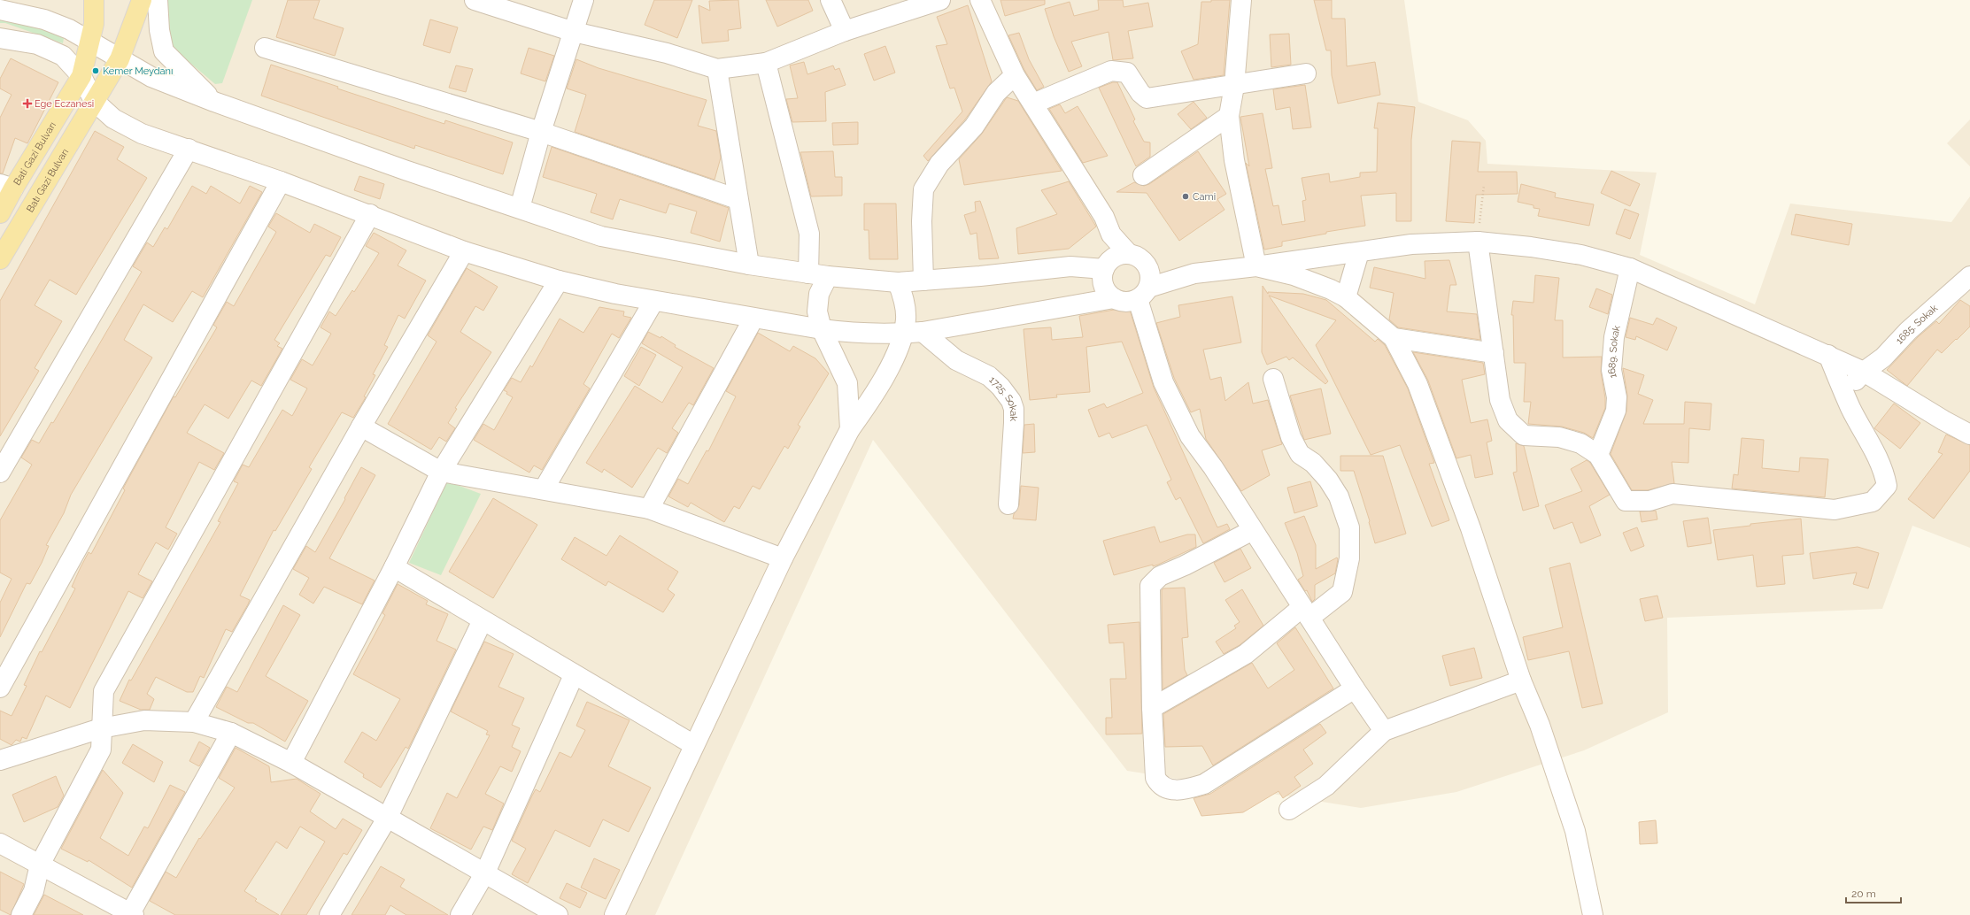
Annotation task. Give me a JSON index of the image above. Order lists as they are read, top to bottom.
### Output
{
  "streets": {
    "main road": ["Bati Gazi Bulvarı", "Batı Gazi Bulvarı"],
    "street": ["1685. Sokak", "1689. Sokak", "1725. Sokak"]
  },
  "places": {
    "other": ["Kemer Meydanı", "Cami"],
    "health": ["Ege Eczanesi"]
  },
  "scale_bar": "20 m"
}
